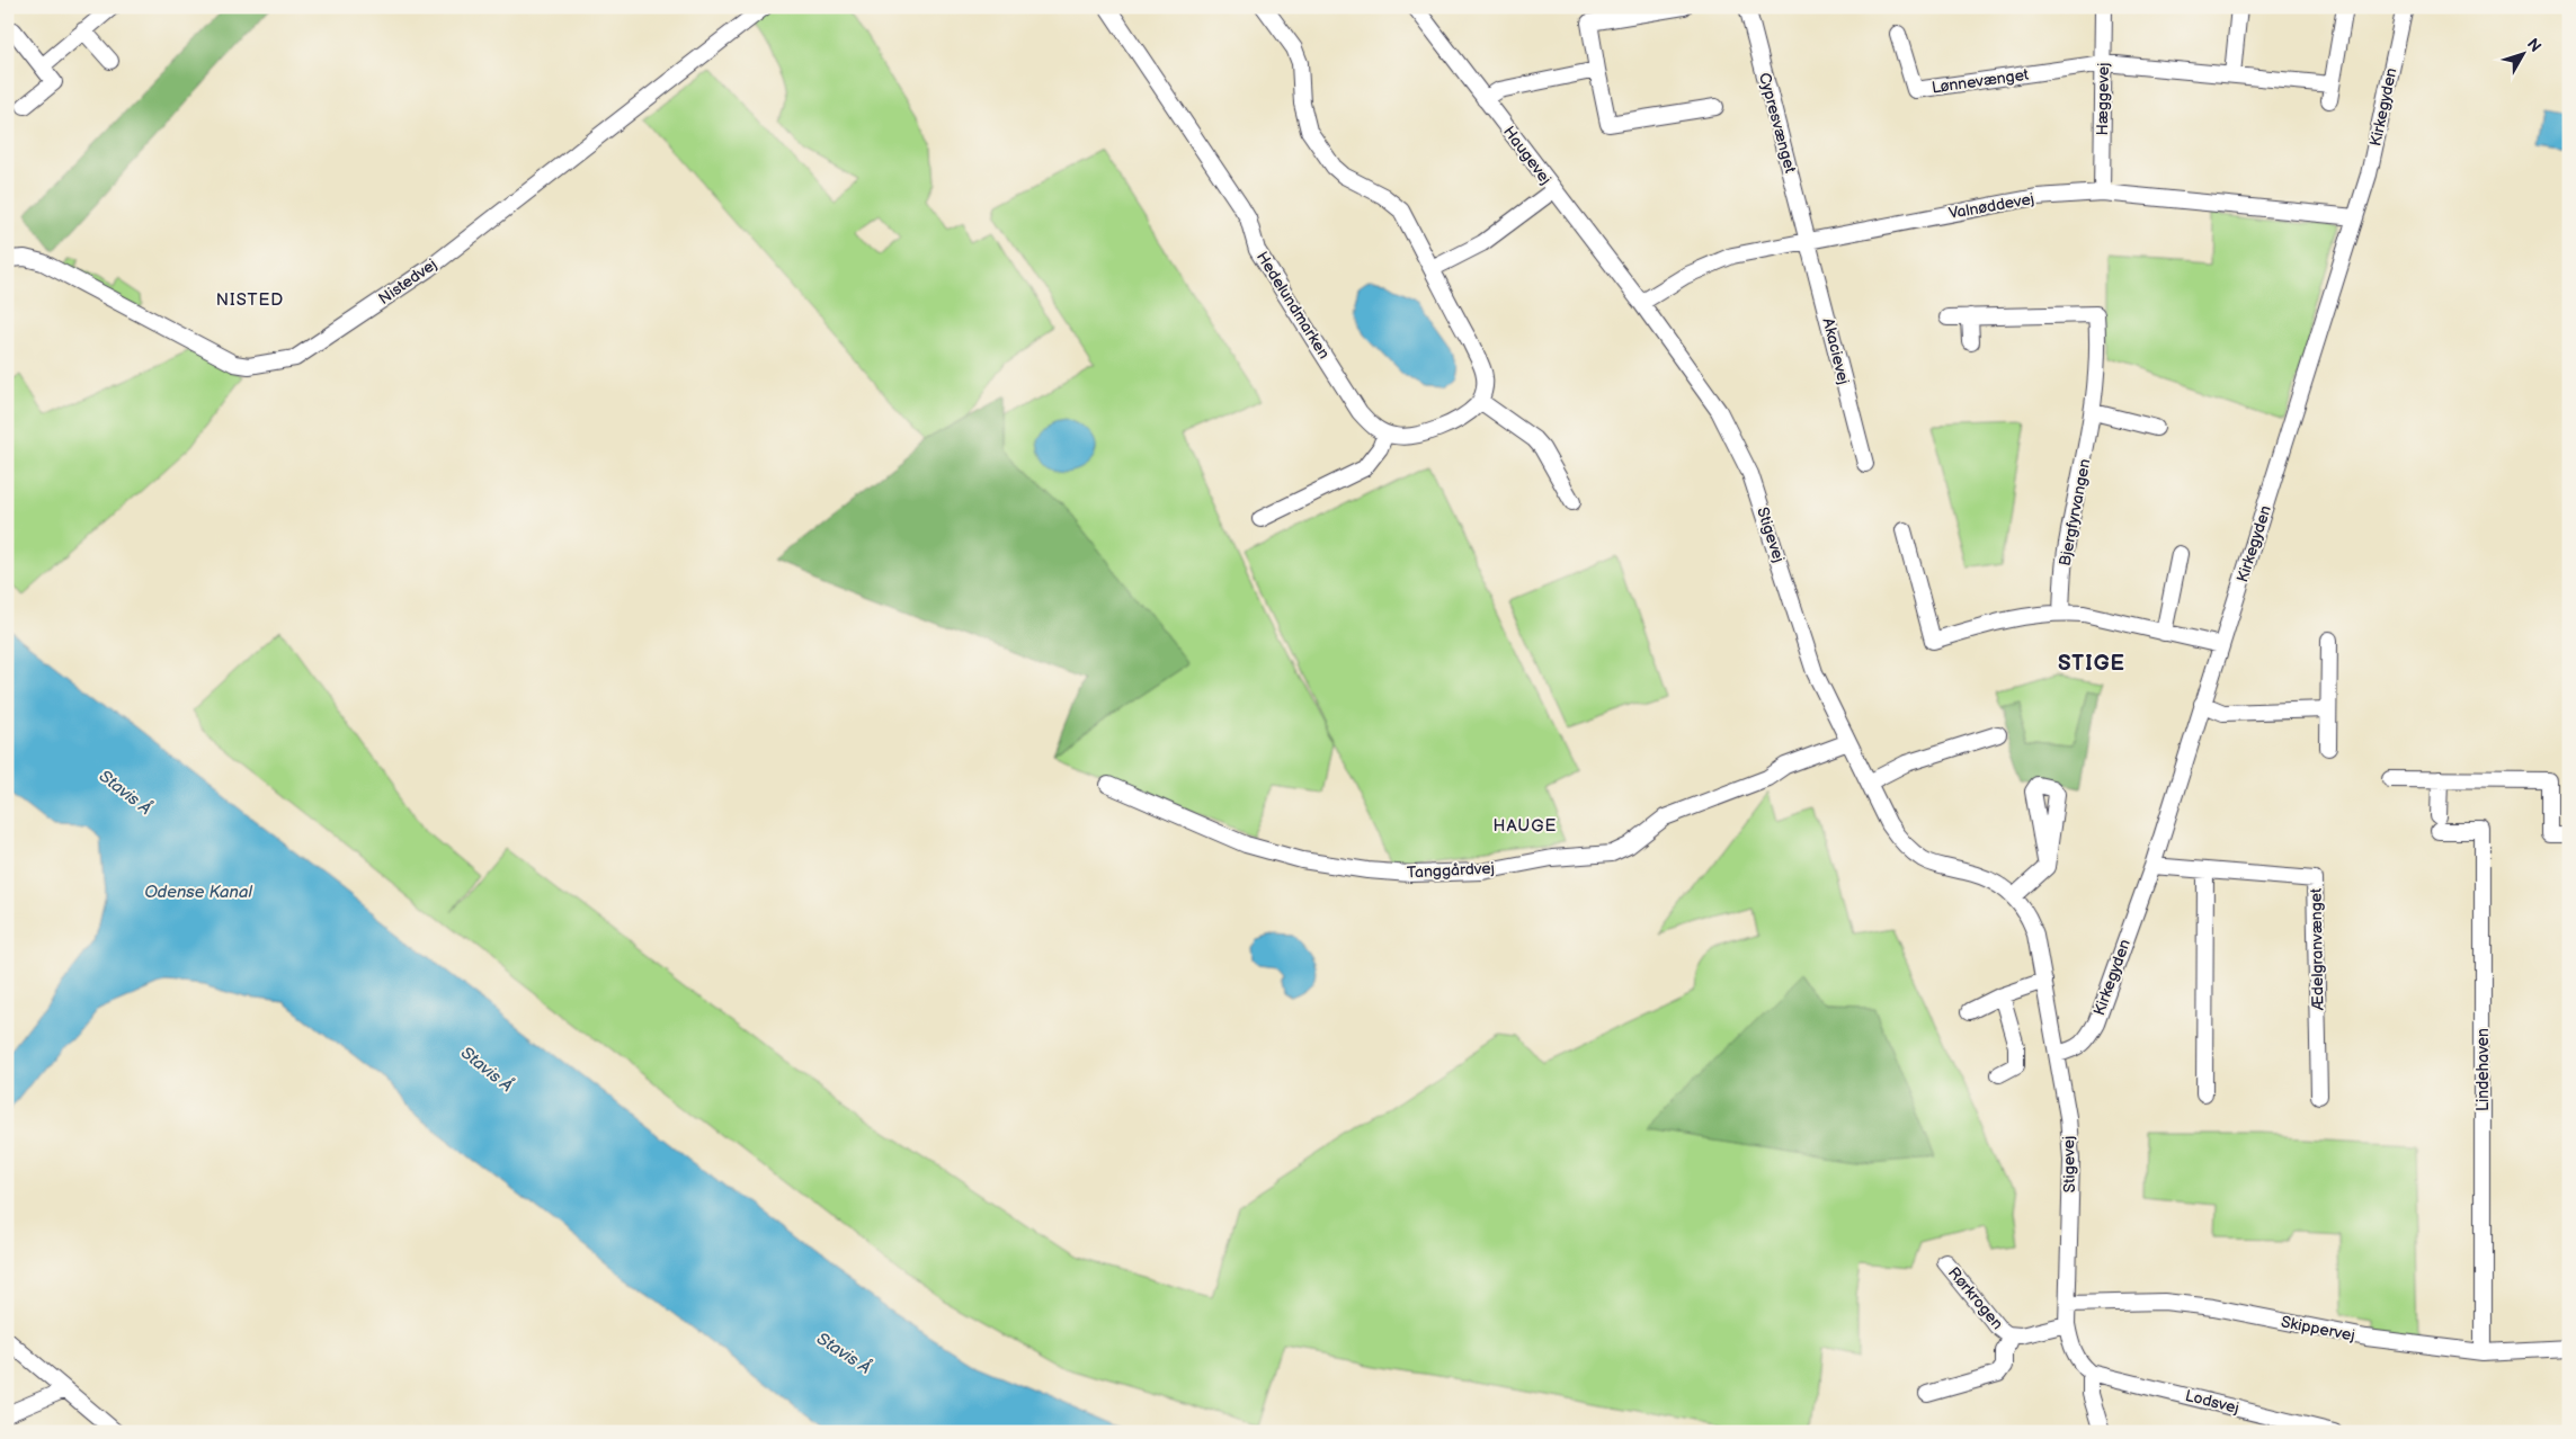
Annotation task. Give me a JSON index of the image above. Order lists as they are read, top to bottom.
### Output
{
  "streets": {
    "street": [
      "Lønnevænget",
      "Hæggevej",
      "Kirkegyden",
      "Cypresvænget",
      "Haugevej",
      "Valnøddevej",
      "Nistedvej",
      "Hedelundmarken",
      "Akacievej",
      "Bjergfyrvangen",
      "Stigevej",
      "Tanggårdvej",
      "Ædelgranvænget",
      "Lindehaven",
      "Rørkrogen",
      "Skippervej",
      "Lodsvej"
    ]
  },
  "crossings": [
    ["Lønnevænget", "Hæggevej"],
    ["Hæggevej", "Valnøddevej"],
    ["Kirkegyden", "Valnøddevej"],
    ["Kirkegyden", "Stigevej"],
    ["Kirkegyden", "Ædelgranvænget"],
    ["Cypresvænget", "Valnøddevej"],
    ["Cypresvænget", "Akacievej"],
    ["Haugevej", "Valnøddevej"],
    ["Haugevej", "Stigevej"],
    ["Valnøddevej", "Akacievej"],
    ["Valnøddevej", "Stigevej"],
    ["Stigevej", "Tanggårdvej"],
    ["Stigevej", "Rørkrogen"],
    ["Stigevej", "Skippervej"],
    ["Stigevej", "Lodsvej"],
    ["Lindehaven", "Skippervej"]
  ],
  "districts": ["NISTED", "STIGE", "HAUGE"],
  "water": ["Stavis Å", "Odense Kanal"],
  "north": "top right"
}
